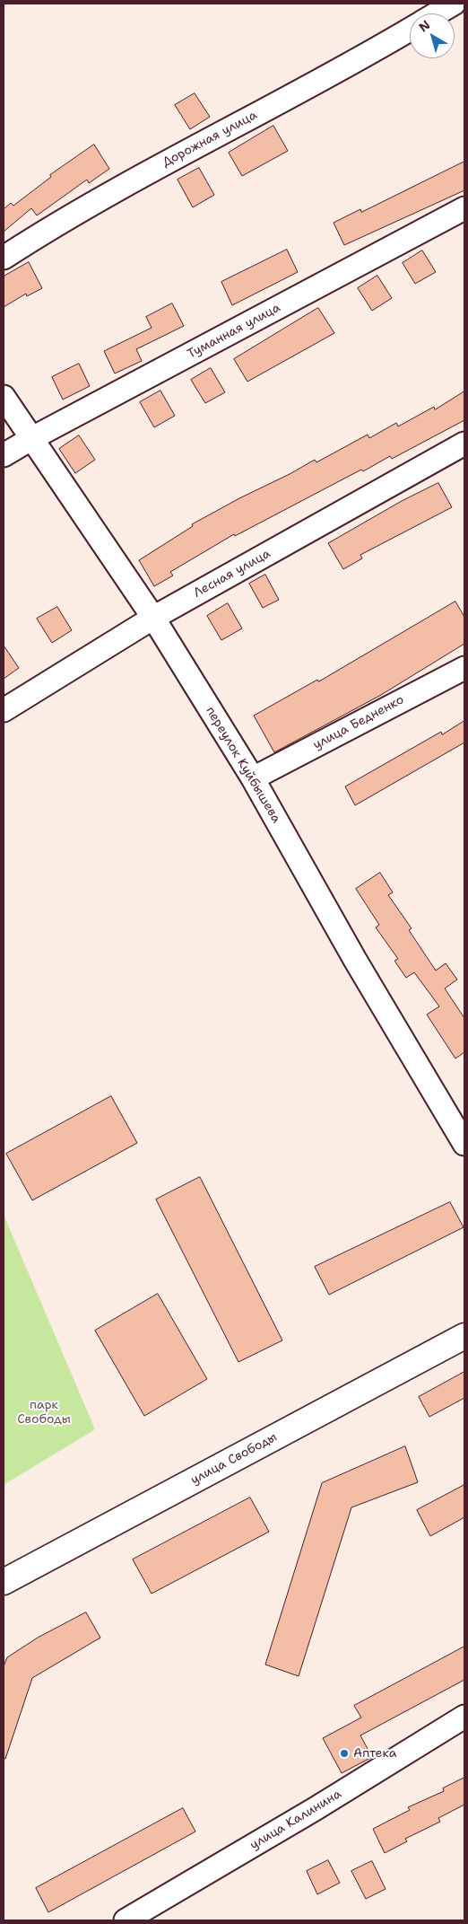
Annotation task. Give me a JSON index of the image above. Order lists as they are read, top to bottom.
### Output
{
  "streets": {
    "main road": ["улица Свободы"],
    "street": [
      "Дорожная улица",
      "Туманная улица",
      "Лесная улица",
      "улица Бедненко",
      "переулок Куйбышева",
      "улица Калинина"
    ]
  },
  "crossings": [
    ["Туманная улица", "переулок Куйбышева"],
    ["Лесная улица", "переулок Куйбышева"],
    ["улица Бедненко", "переулок Куйбышева"]
  ],
  "parks": ["парк Свободы"],
  "places": ["Аптека"],
  "north": "top left"
}
